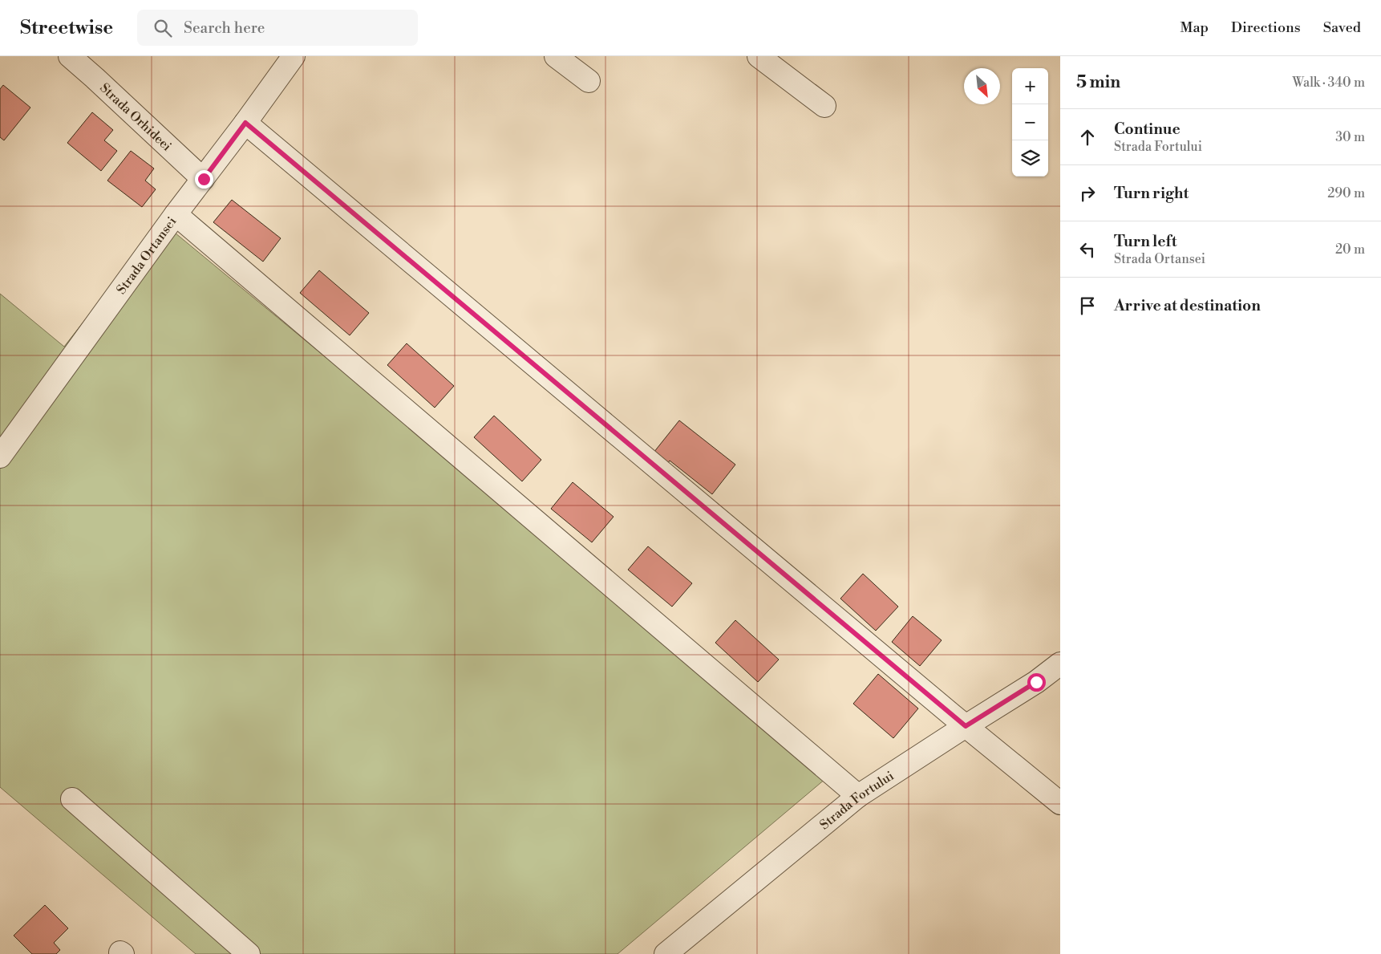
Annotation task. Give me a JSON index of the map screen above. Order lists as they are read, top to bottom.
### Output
{
  "streets": {
    "street": ["Strada Orhideei", "Strada Ortansei", "Strada Fortului"]
  },
  "crossings": [
    ["Strada Orhideei", "Strada Ortansei"]
  ],
  "north": "bottom right",
  "page": {
    "header": "Streetwise",
    "search": "Search here",
    "nav": ["Map", "Directions", "Saved"],
    "heading": ["5 min", "Walk · 340 m"],
    "map_buttons": ["+", "−"],
    "list": [
      ["Continue", "Strada Fortului", "30 m"],
      ["Turn right", "290 m"],
      ["Turn left", "Strada Ortansei", "20 m"],
      "Arrive at destination"
    ]
  }
}
